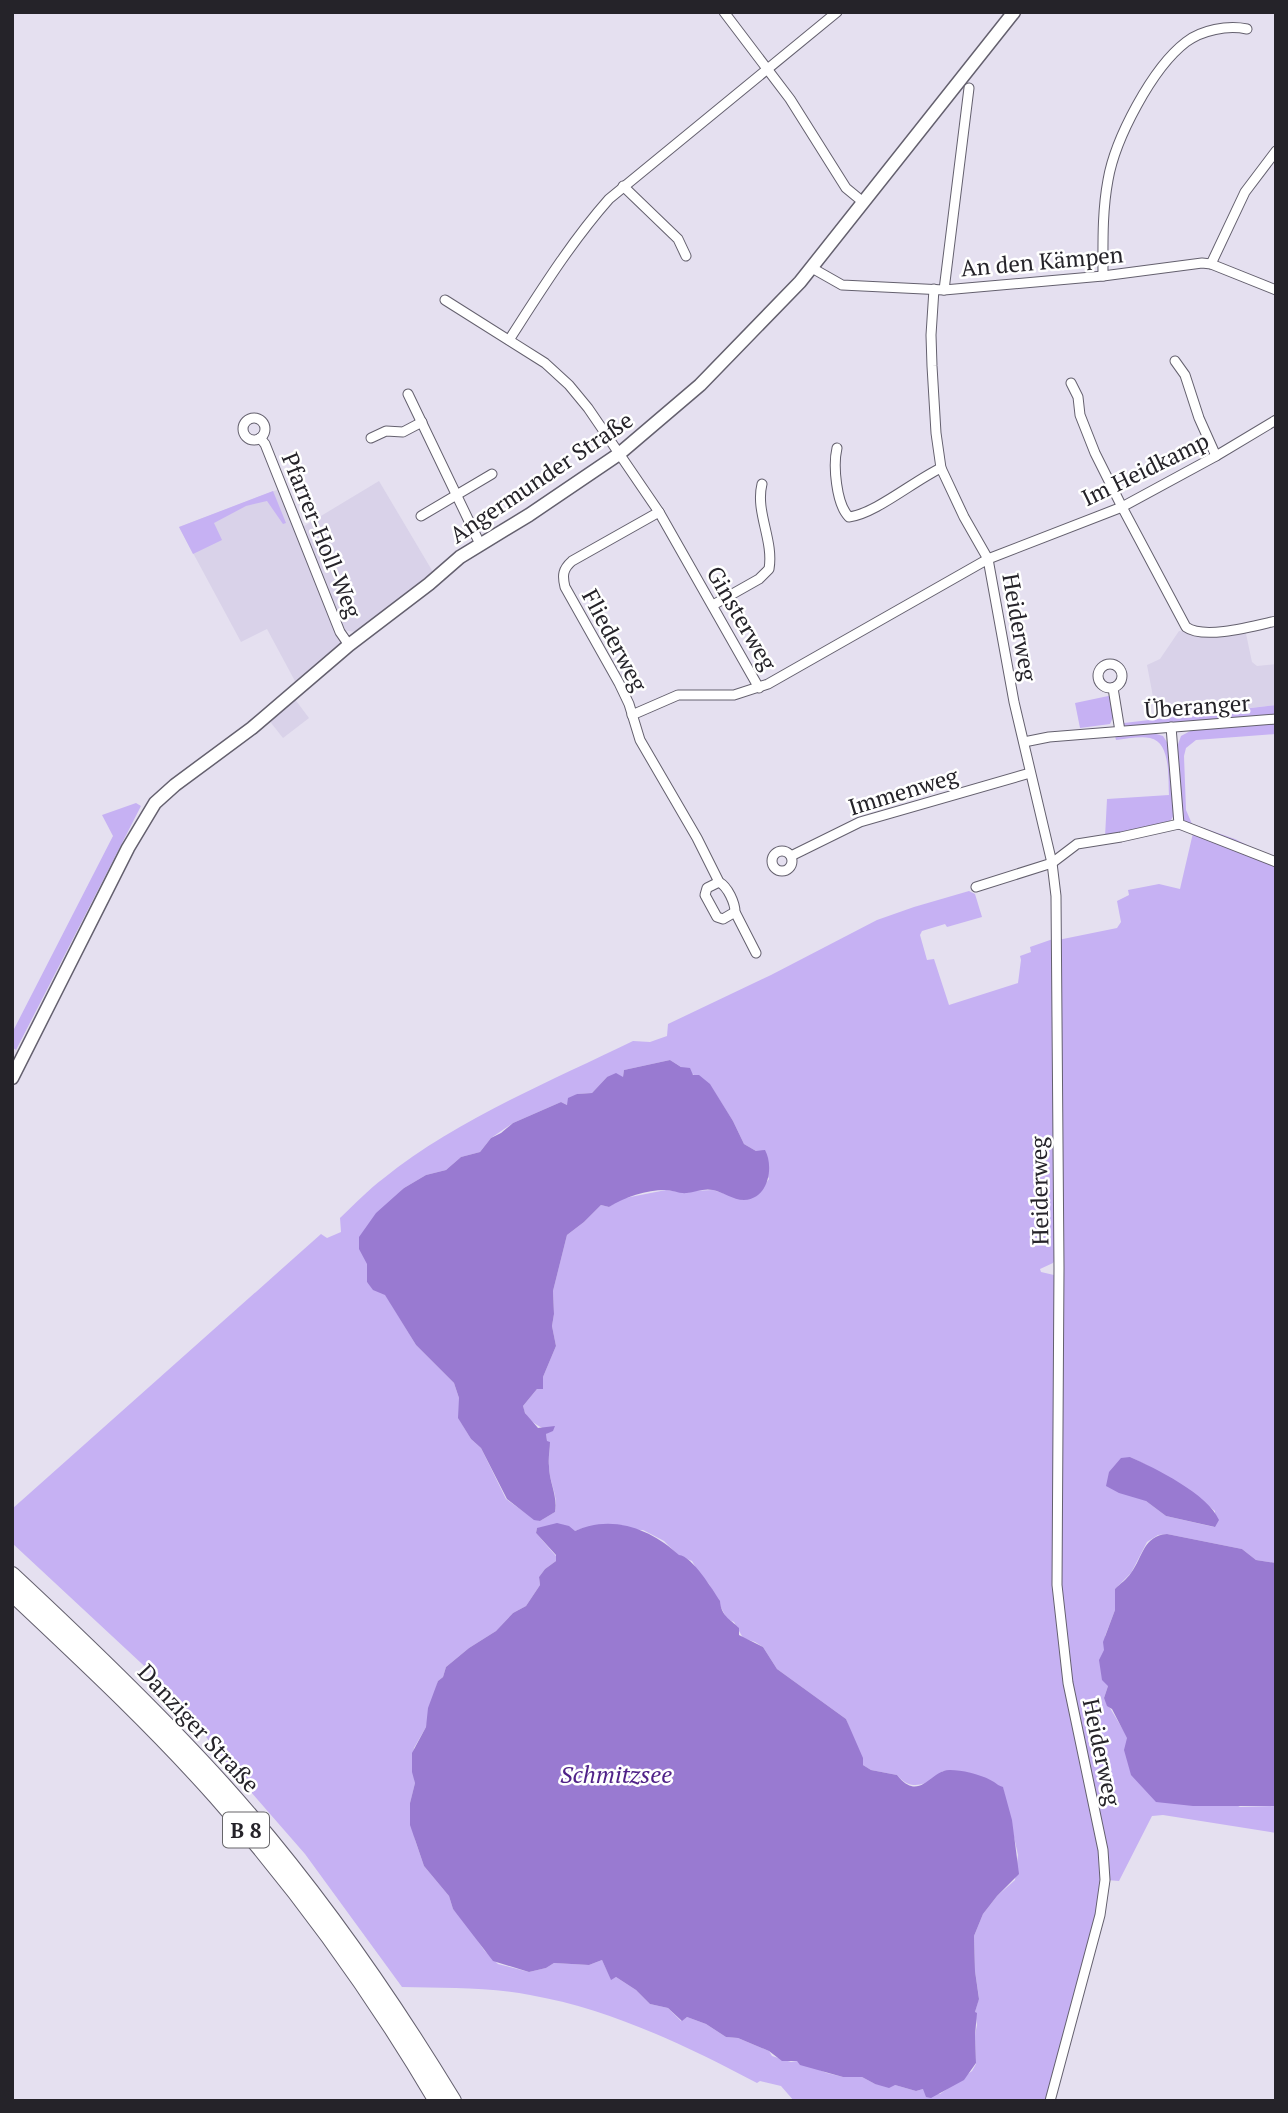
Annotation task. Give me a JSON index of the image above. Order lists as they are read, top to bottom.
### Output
{
  "streets": {
    "highway": ["Danziger Straße", "B 8"],
    "main road": ["Angermunder Straße"],
    "street": [
      "An den Kämpen",
      "Im Heidkamp",
      "Pfarrer-Holl-Weg",
      "Ginsterweg",
      "Heiderweg",
      "Fliederweg",
      "Überanger",
      "Immenweg"
    ]
  },
  "crossings": [
    ["An den Kämpen", "Angermunder Straße"],
    ["An den Kämpen", "Heiderweg"],
    ["Im Heidkamp", "Ginsterweg"],
    ["Im Heidkamp", "Heiderweg"],
    ["Angermunder Straße", "Pfarrer-Holl-Weg"],
    ["Angermunder Straße", "Ginsterweg"],
    ["Ginsterweg", "Heiderweg"],
    ["Ginsterweg", "Fliederweg"],
    ["Heiderweg", "Überanger"],
    ["Heiderweg", "Immenweg"]
  ],
  "water": ["Schmitzsee"]
}
